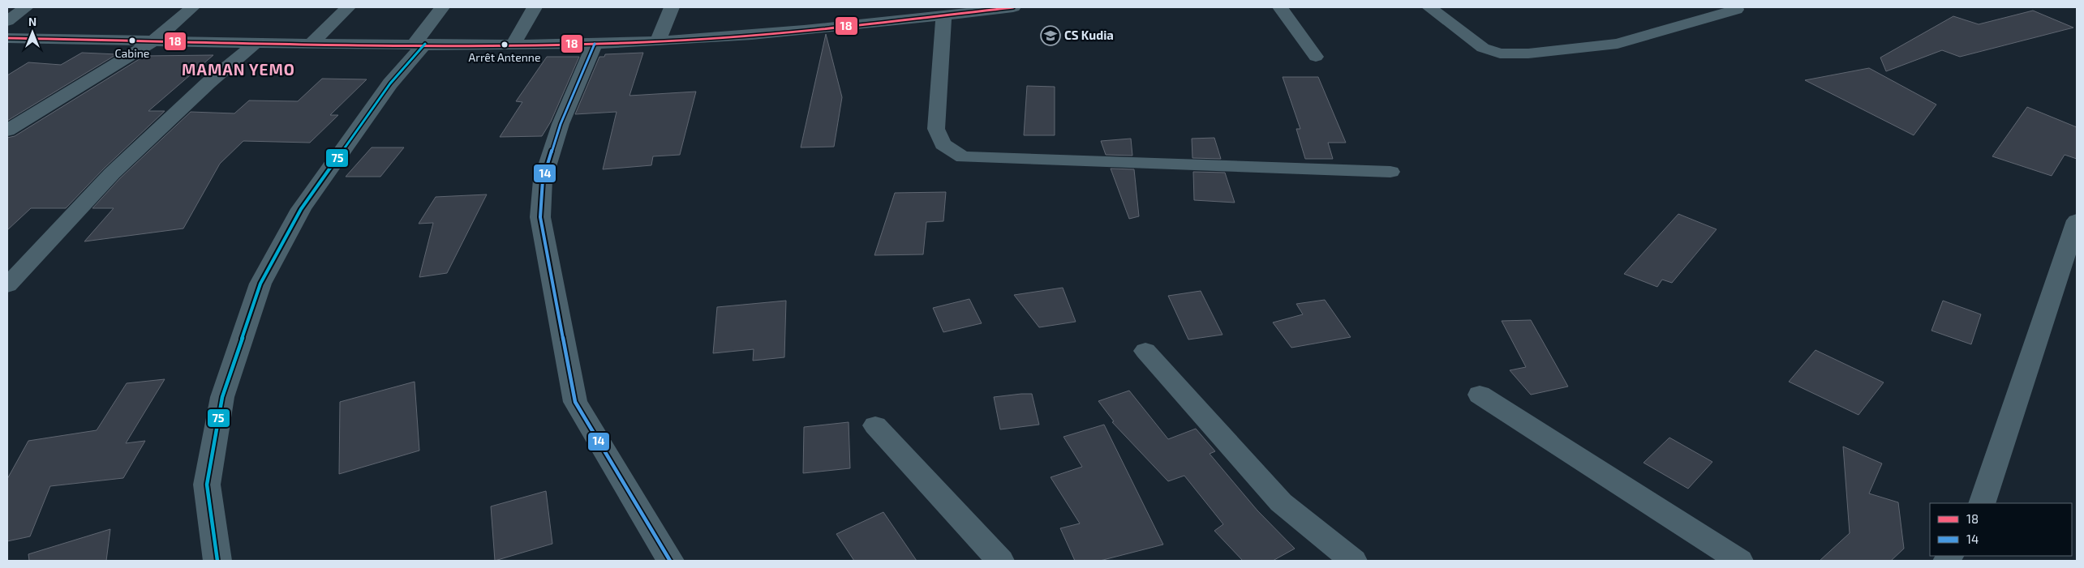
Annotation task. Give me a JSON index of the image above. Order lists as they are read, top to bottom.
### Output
{
  "districts": ["MAMAN YEMO"],
  "places": {
    "school or university": ["CS Kudia"],
    "other": ["Cabine", "Arrêt Antenne"]
  },
  "lines": ["transit line 18", "transit line 14", "transit line 75"],
  "legend": ["18", "14"],
  "north": "top"
}
